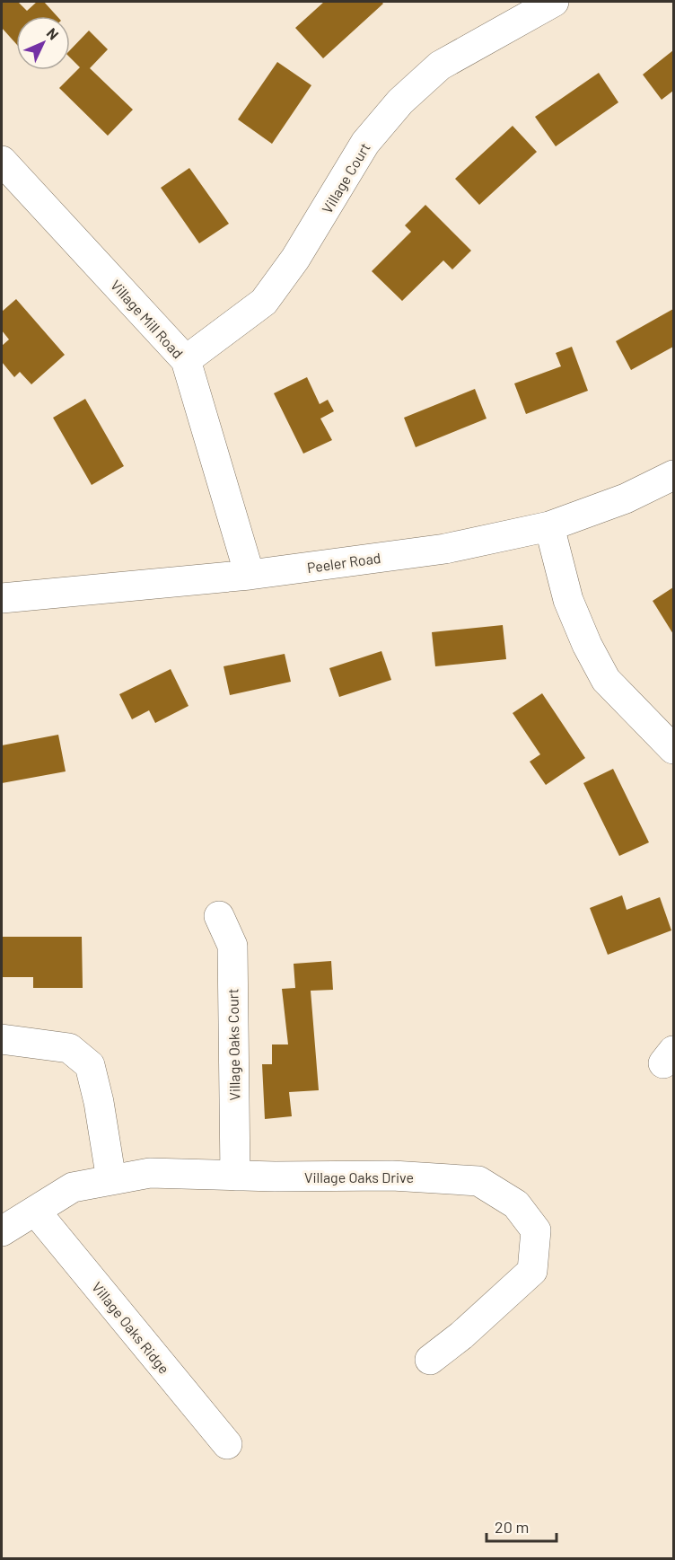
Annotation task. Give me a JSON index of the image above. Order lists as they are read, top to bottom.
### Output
{
  "streets": {
    "street": [
      "Village Court",
      "Village Mill Road",
      "Peeler Road",
      "Village Oaks Court",
      "Village Oaks Drive",
      "Village Oaks Ridge"
    ]
  },
  "crossings": [
    ["Village Court", "Village Mill Road"],
    ["Village Mill Road", "Peeler Road"],
    ["Village Oaks Court", "Village Oaks Drive"],
    ["Village Oaks Drive", "Village Oaks Ridge"]
  ],
  "scale_bar": "20 m",
  "north": "top right"
}
